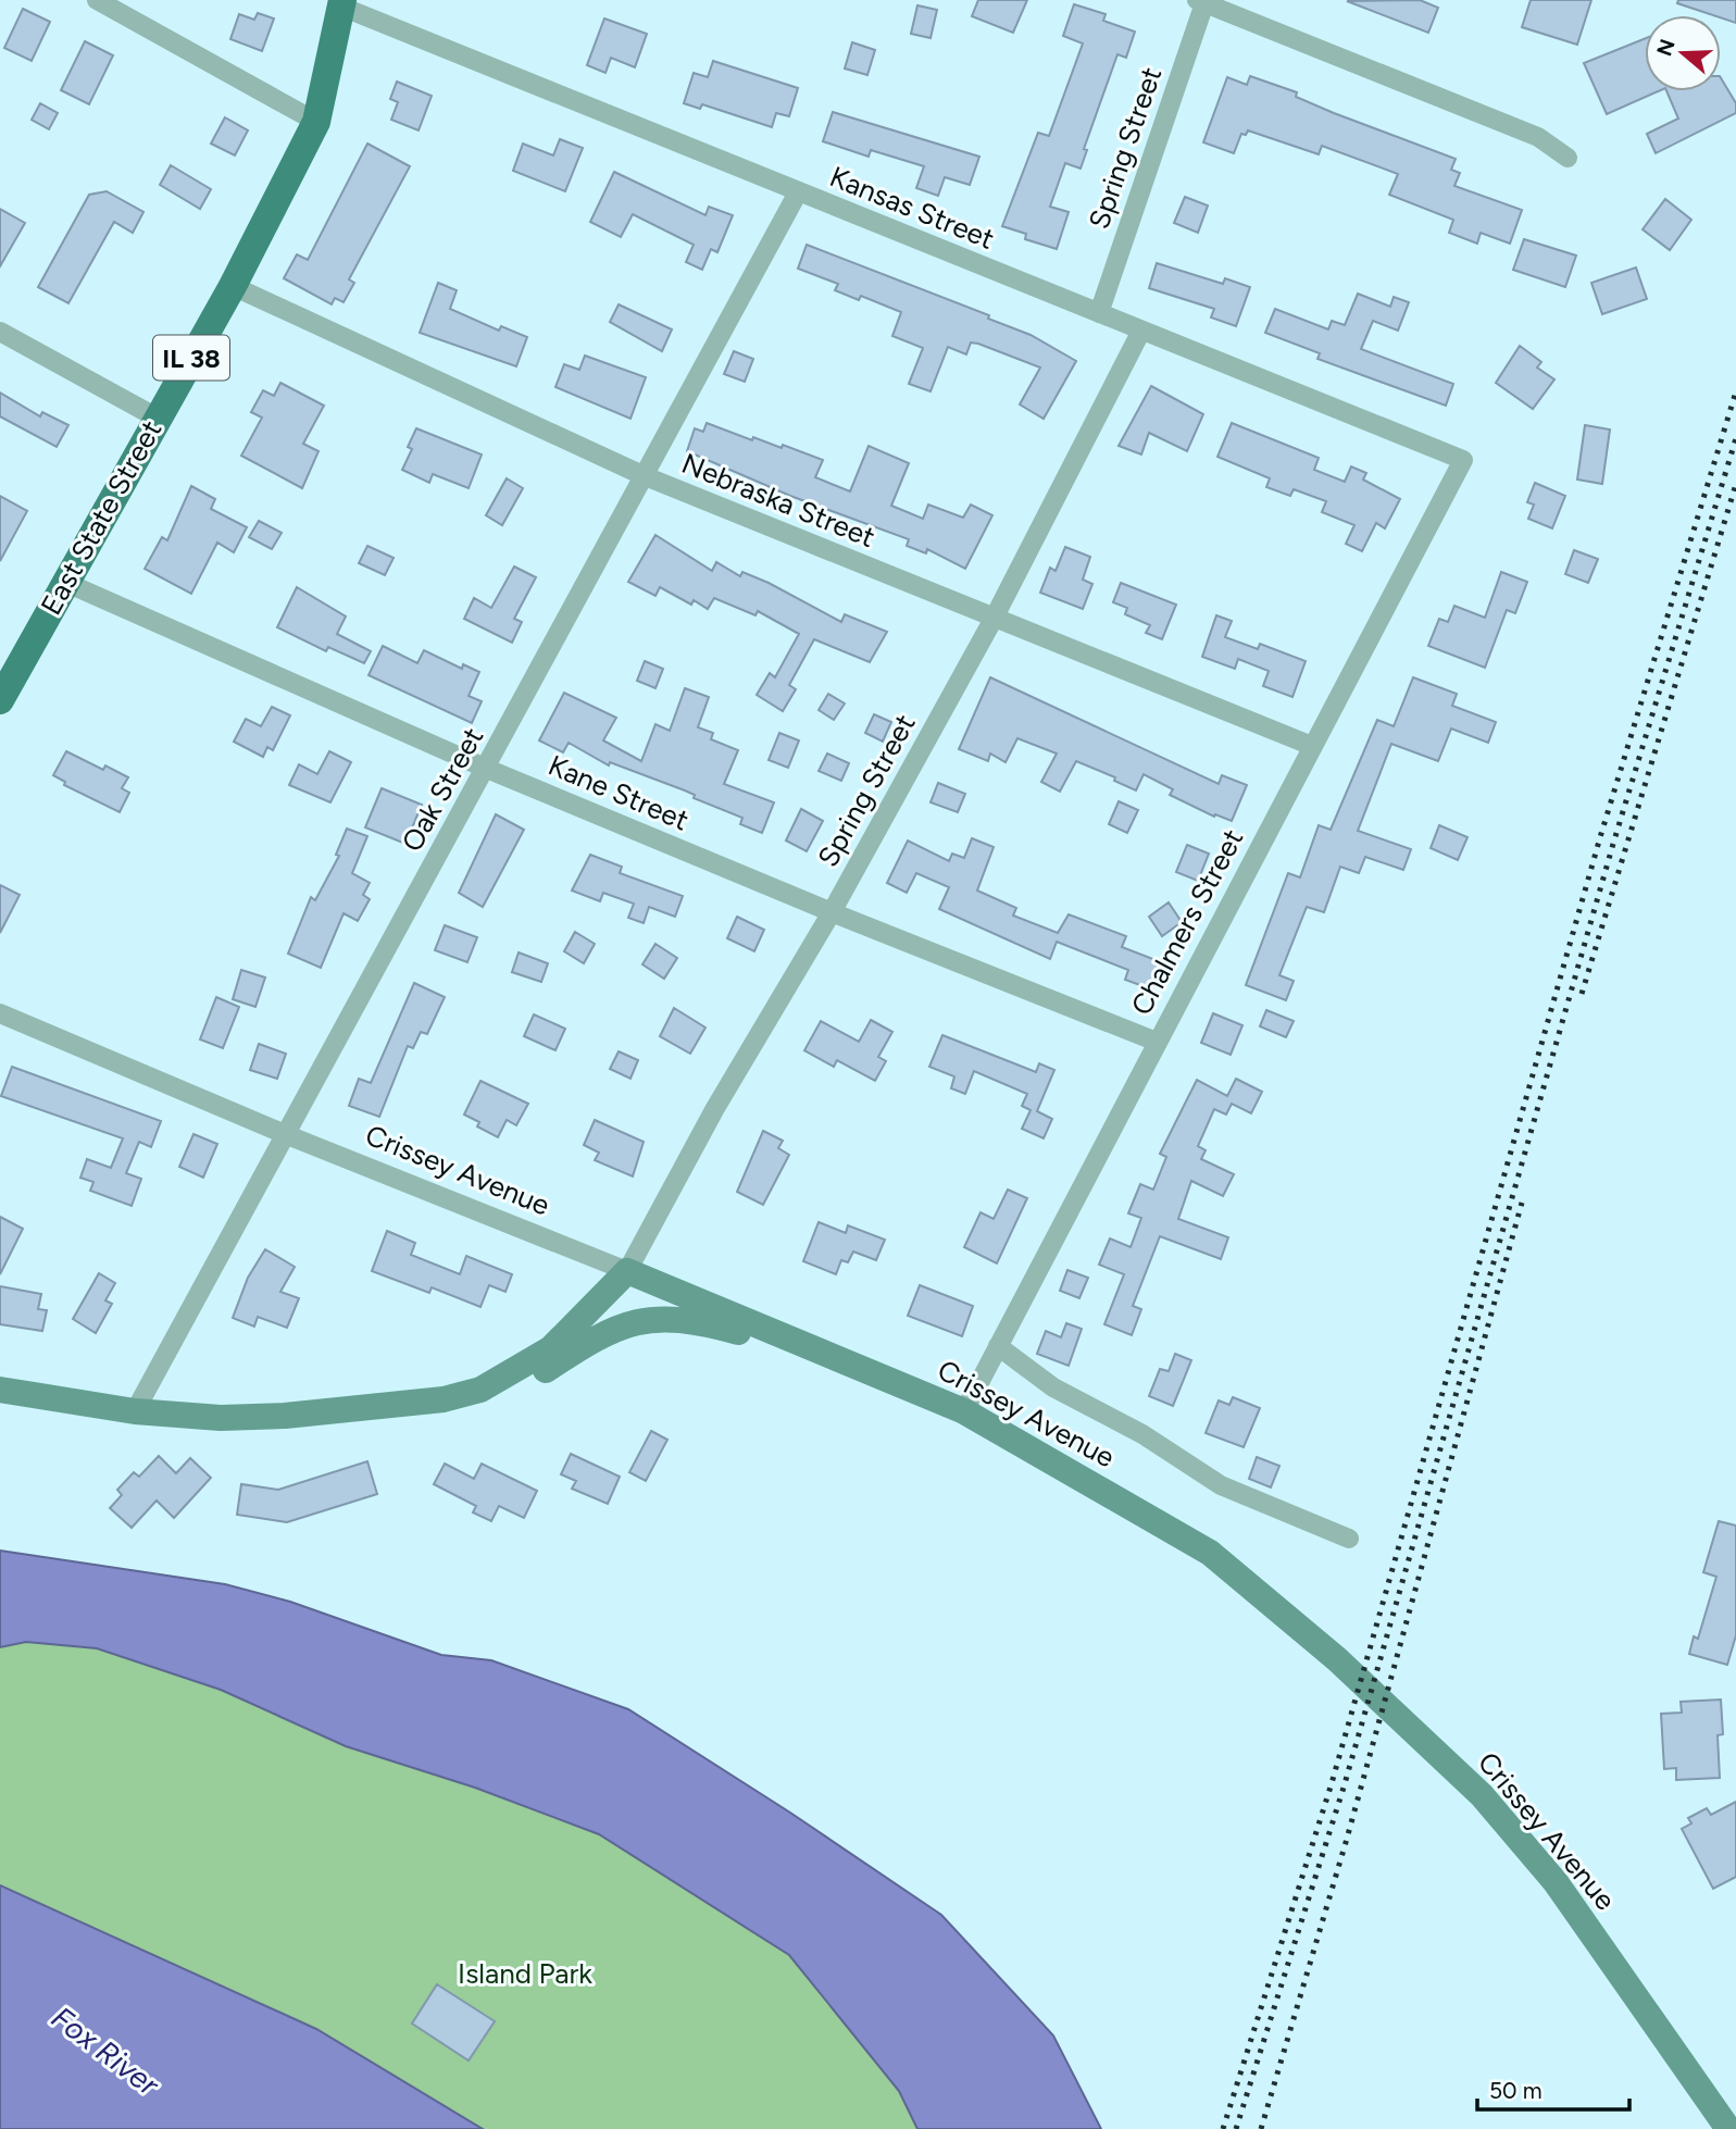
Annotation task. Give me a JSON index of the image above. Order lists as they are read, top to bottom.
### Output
{
  "streets": {
    "main road": ["IL 38", "East State Street", "Crissey Avenue"],
    "street": [
      "Spring Street",
      "Kansas Street",
      "Nebraska Street",
      "Oak Street",
      "Kane Street",
      "Chalmers Street"
    ]
  },
  "crossings": [
    ["Spring Street", "Kansas Street"],
    ["Spring Street", "Nebraska Street"],
    ["Spring Street", "Kane Street"],
    ["Spring Street", "Crissey Avenue"],
    ["Kansas Street", "East State Street"],
    ["Kansas Street", "Oak Street"],
    ["Kansas Street", "Chalmers Street"],
    ["Nebraska Street", "East State Street"],
    ["Nebraska Street", "Oak Street"],
    ["Nebraska Street", "Chalmers Street"],
    ["East State Street", "Kane Street"],
    ["Oak Street", "Kane Street"],
    ["Oak Street", "Crissey Avenue"],
    ["Kane Street", "Chalmers Street"],
    ["Chalmers Street", "Crissey Avenue"]
  ],
  "water": ["Fox River"],
  "parks": ["Island Park"],
  "scale_bar": "50 m",
  "north": "left"
}
